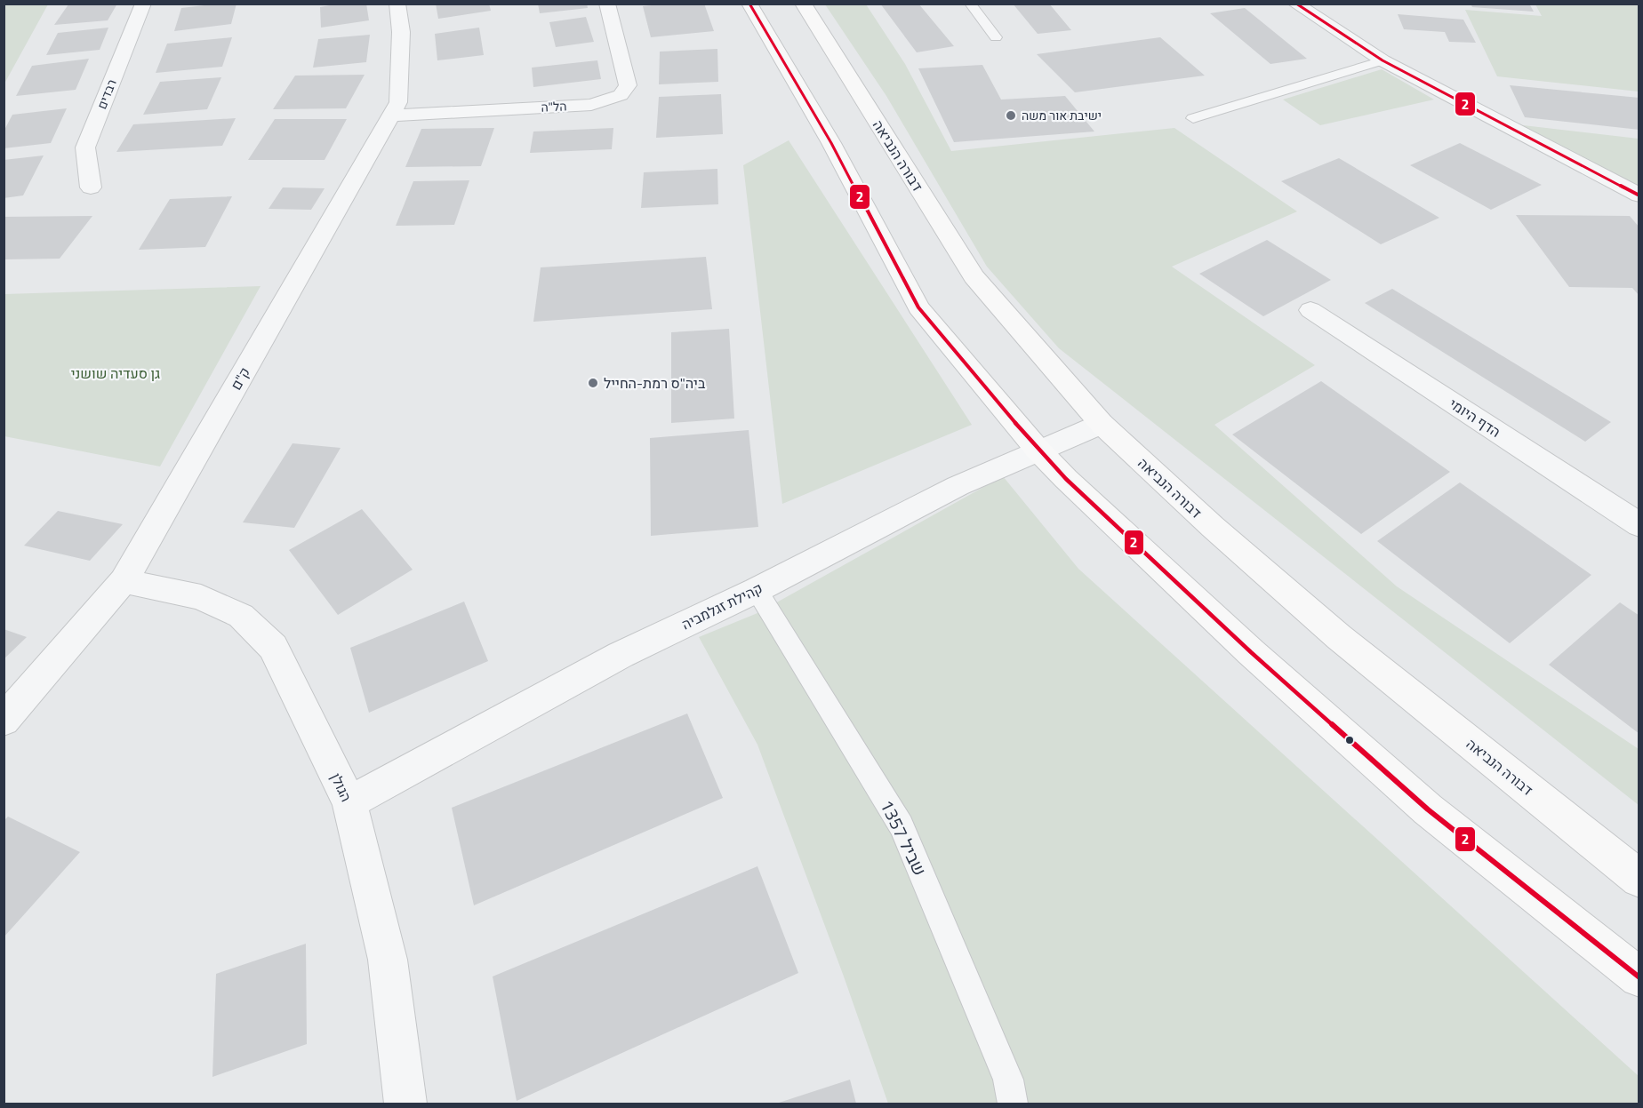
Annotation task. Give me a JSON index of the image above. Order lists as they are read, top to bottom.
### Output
{
  "streets": {
    "street": [
      "רבדים",
      "הל\"ה",
      "דבורה הנביאה",
      "ק\"ם",
      "הדף היומי",
      "קהילת זגלמביה",
      "הגולן"
    ],
    "lane": ["שביל 1357"]
  },
  "crossings": [
    ["הל\"ה", "ק\"ם"],
    ["דבורה הנביאה", "קהילת זגלמביה"],
    ["ק\"ם", "הגולן"],
    ["קהילת זגלמביה", "הגולן"],
    ["קהילת זגלמביה", "שביל 1357"]
  ],
  "parks": ["גן סעדיה שושני"],
  "places": ["ישיבת אור משה", "ביה\"ס רמת-החייל"],
  "lines": ["transit line 2"]
}
